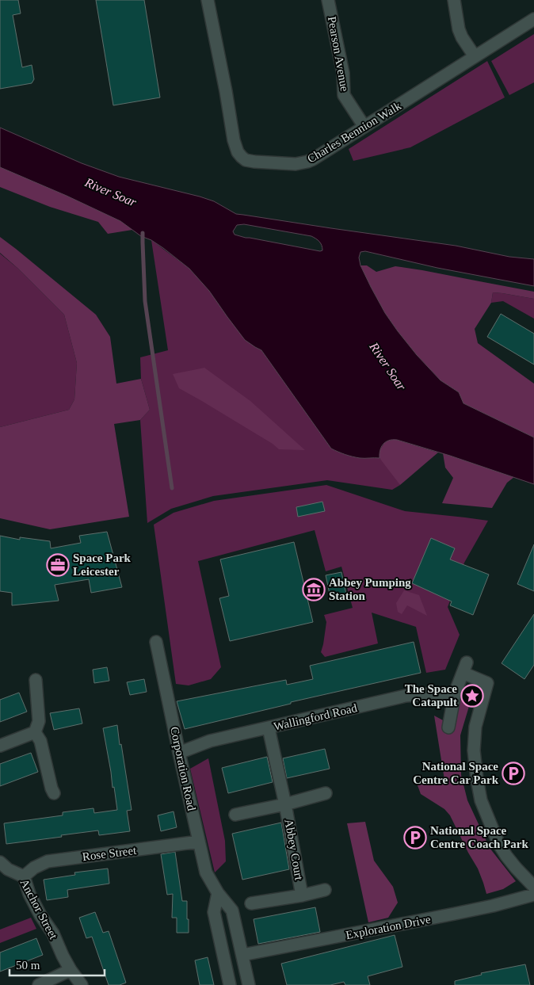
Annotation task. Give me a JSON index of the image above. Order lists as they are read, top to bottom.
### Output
{
  "streets": {
    "street": [
      "Pearson Avenue",
      "Charles Bennion Walk",
      "Wallingford Road",
      "Corporation Road",
      "Abbey Court",
      "Rose Street",
      "Anchor Street",
      "Exploration Drive"
    ]
  },
  "crossings": [
    ["Pearson Avenue", "Charles Bennion Walk"],
    ["Wallingford Road", "Corporation Road"],
    ["Wallingford Road", "Abbey Court"],
    ["Corporation Road", "Rose Street"],
    ["Corporation Road", "Exploration Drive"],
    ["Rose Street", "Anchor Street"]
  ],
  "water": ["River Soar"],
  "places": {
    "office": ["Space Park Leicester"],
    "museum": ["Abbey Pumping Station"],
    "place": ["The Space Catapult"],
    "parking": ["National Space Centre Car Park", "National Space Centre Coach Park"]
  },
  "scale_bar": "50 m"
}
